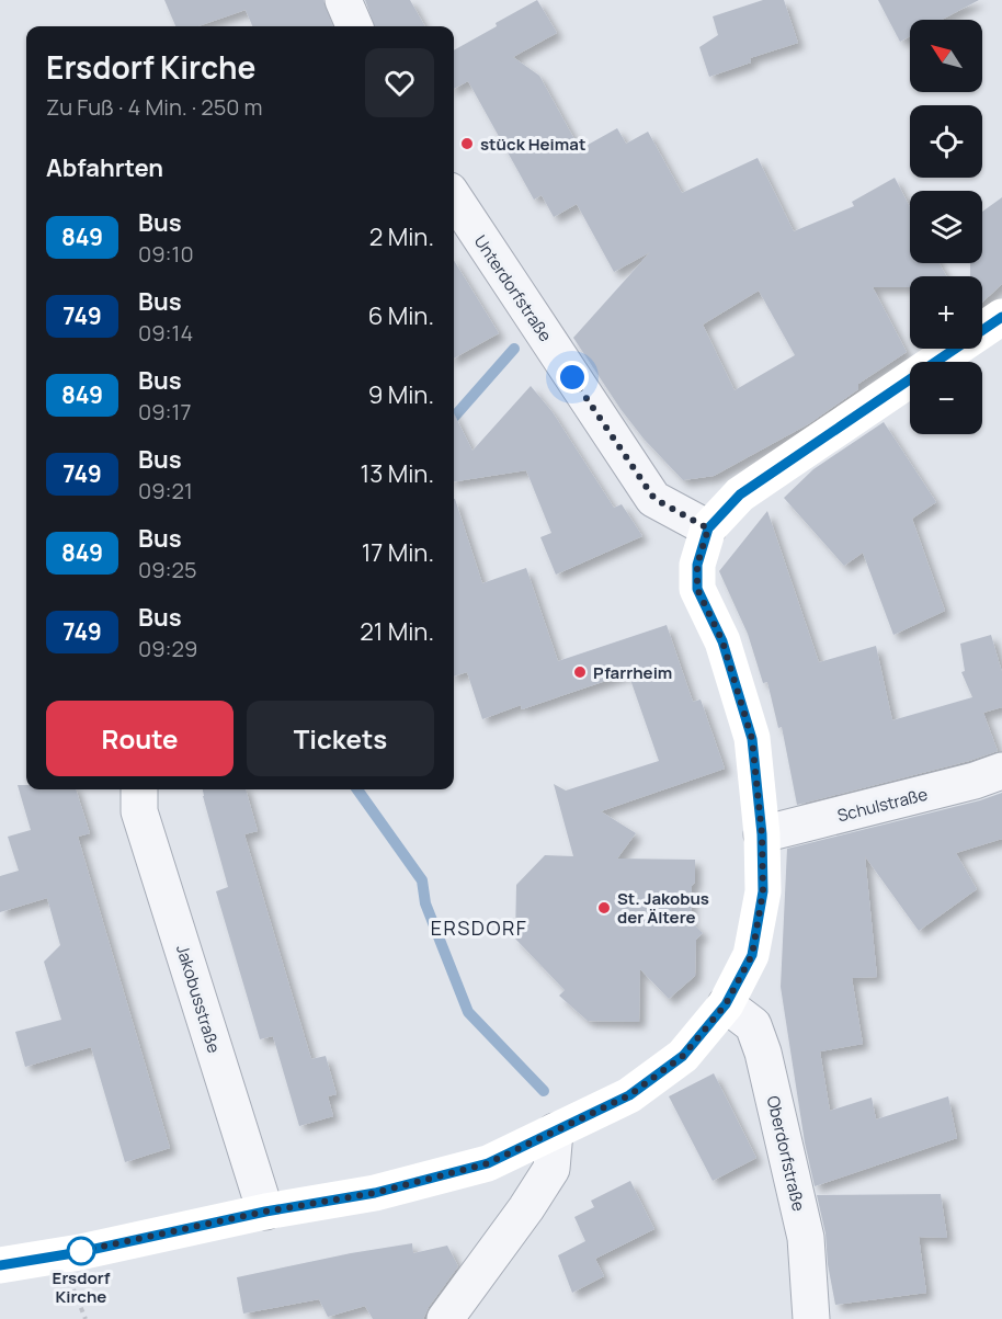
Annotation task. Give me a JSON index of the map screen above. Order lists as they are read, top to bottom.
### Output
{
  "streets": {
    "street": [
      "Unterdorfstraße",
      "Schulstraße",
      "Jakobusstraße",
      "Oberdorfstraße"
    ]
  },
  "districts": ["ERSDORF"],
  "places": [
    "stück Heimat",
    "Pfarrheim",
    "St. Jakobus der Ältere",
    "Ersdorf Kirche"
  ],
  "lines": ["bus line 849"],
  "north": "top left",
  "page": {
    "map_buttons": ["+", "−"],
    "heading": [
      ["Ersdorf Kirche", "Zu Fuß · 4 Min. · 250 m"],
      "Abfahrten"
    ],
    "list": [
      {
        "mark": "849",
        "name": "Bus",
        "note": "09:10",
        "value": "2 Min."
      },
      {
        "mark": "749",
        "name": "Bus",
        "note": "09:14",
        "value": "6 Min."
      },
      {
        "mark": "849",
        "name": "Bus",
        "note": "09:17",
        "value": "9 Min."
      },
      {
        "mark": "749",
        "name": "Bus",
        "note": "09:21",
        "value": "13 Min."
      },
      {
        "mark": "849",
        "name": "Bus",
        "note": "09:25",
        "value": "17 Min."
      },
      {
        "mark": "749",
        "name": "Bus",
        "note": "09:29",
        "value": "21 Min."
      }
    ],
    "buttons": ["Route", "Tickets"]
  }
}
